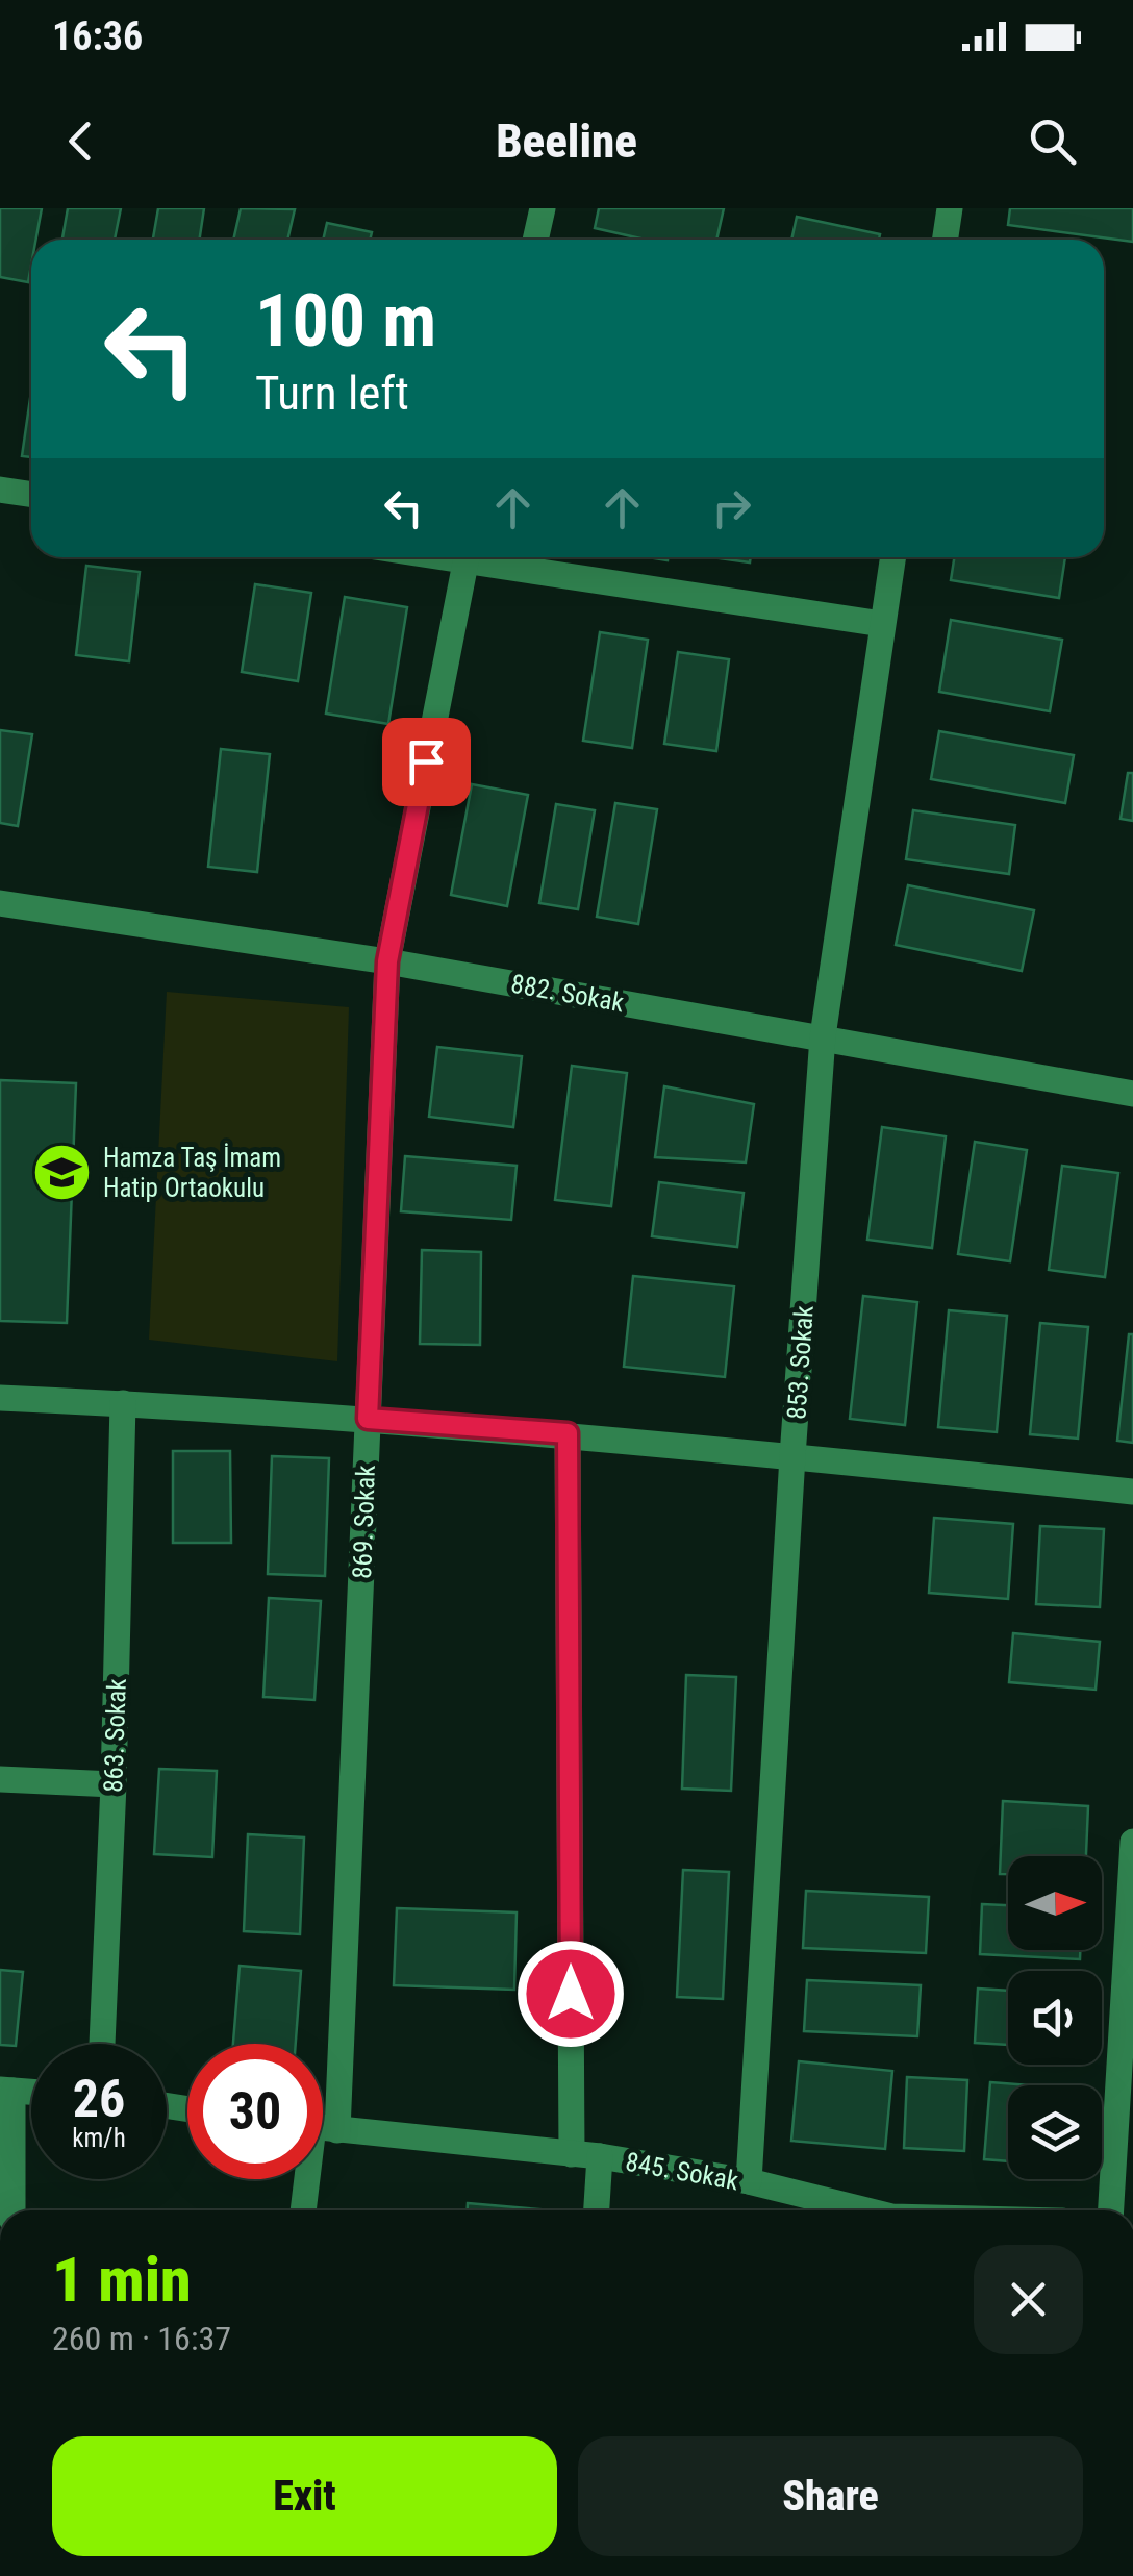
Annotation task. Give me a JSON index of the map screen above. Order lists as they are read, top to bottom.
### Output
{
  "streets": {
    "street": [
      "882. Sokak",
      "853. Sokak",
      "869. Sokak",
      "863. Sokak",
      "845. Sokak"
    ]
  },
  "crossings": [
    ["882. Sokak", "853. Sokak"],
    ["882. Sokak", "869. Sokak"],
    ["853. Sokak", "845. Sokak"]
  ],
  "places": {
    "school or university": ["Hamza Taş İmam Hatip Ortaokulu"]
  },
  "north": "right",
  "page": {
    "status": "16:36",
    "header": "Beeline",
    "turn": ["100 m", "Turn left"],
    "speed": "26 km/h",
    "limit": "30",
    "heading": ["1 min", "260 m · 16:37"],
    "buttons": ["Exit", "Share"]
  }
}
